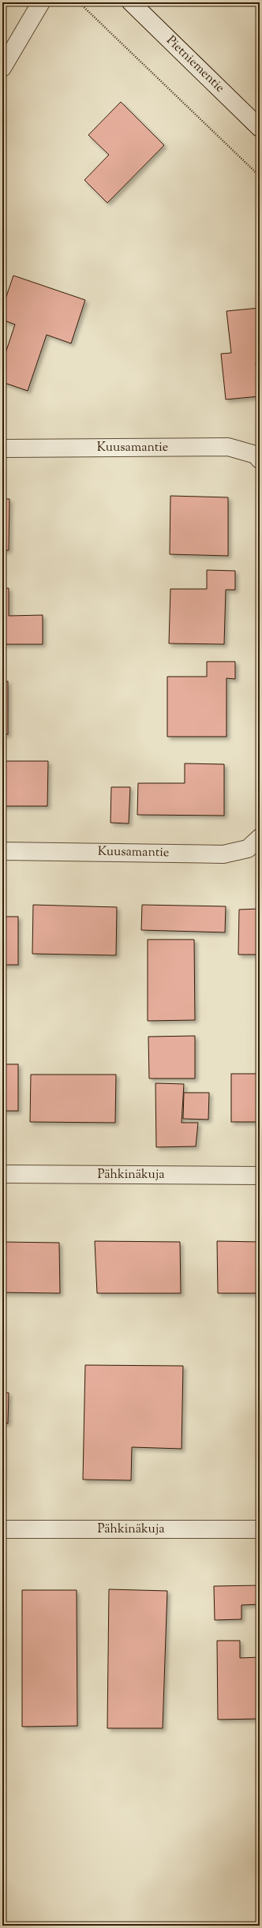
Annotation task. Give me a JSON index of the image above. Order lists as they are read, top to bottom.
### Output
{
  "streets": {
    "street": ["Pietniementie", "Kuusamantie", "Pähkinäkuja"]
  }
}
